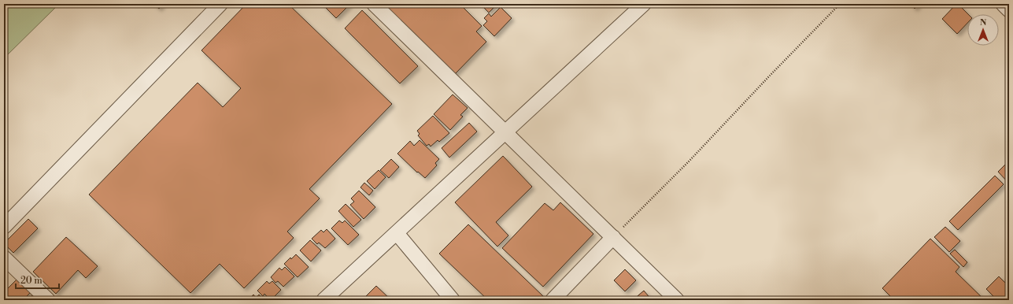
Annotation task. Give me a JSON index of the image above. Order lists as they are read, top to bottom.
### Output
{
  "scale_bar": "20 m",
  "north": "top"
}
